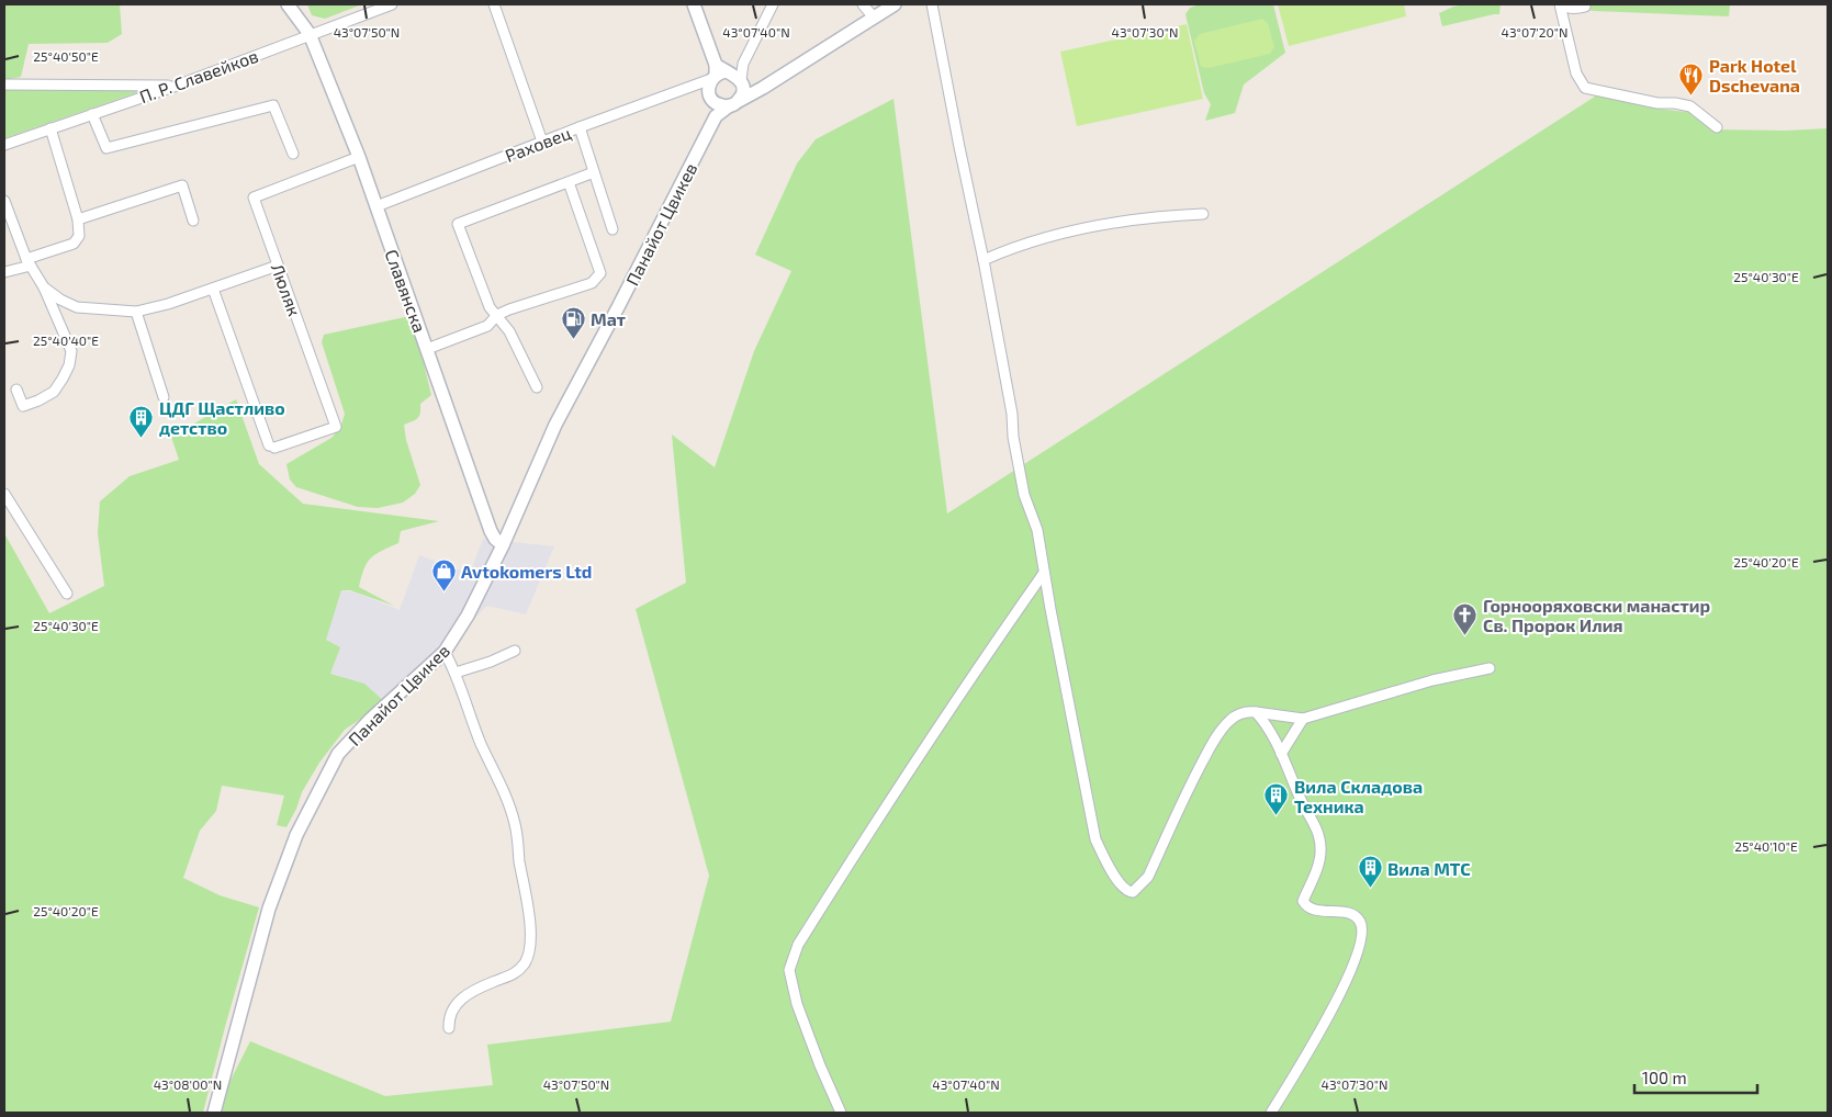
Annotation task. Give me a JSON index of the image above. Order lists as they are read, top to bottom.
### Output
{
  "streets": {
    "street": [
      "П. Р. Славейков",
      "Раховец",
      "Панайот Цвикев",
      "Люляк",
      "Славянска"
    ]
  },
  "crossings": [
    ["П. Р. Славейков", "Славянска"],
    ["Раховец", "Славянска"],
    ["Панайот Цвикев", "Славянска"],
    ["Люляк", "Славянска"]
  ],
  "places": {
    "restaurant": ["Park Hotel Dschevana"],
    "fuel station": ["Мат"],
    "building": ["ЦДГ Щастливо детство", "Вила Складова Техника", "Вила МТС"],
    "shop": ["Avtokomers Ltd"],
    "church": ["Горнооряховски манастир Св. Пророк Илия"]
  },
  "scale_bar": "100 m",
  "coordinates": [
    "43°07'50\"N",
    "43°07'40\"N",
    "43°07'30\"N",
    "43°07'20\"N",
    "25°40'50\"E",
    "25°40'30\"E",
    "25°40'40\"E",
    "25°40'20\"E",
    "25°40'10\"E",
    "43°08'00\"N"
  ]
}
